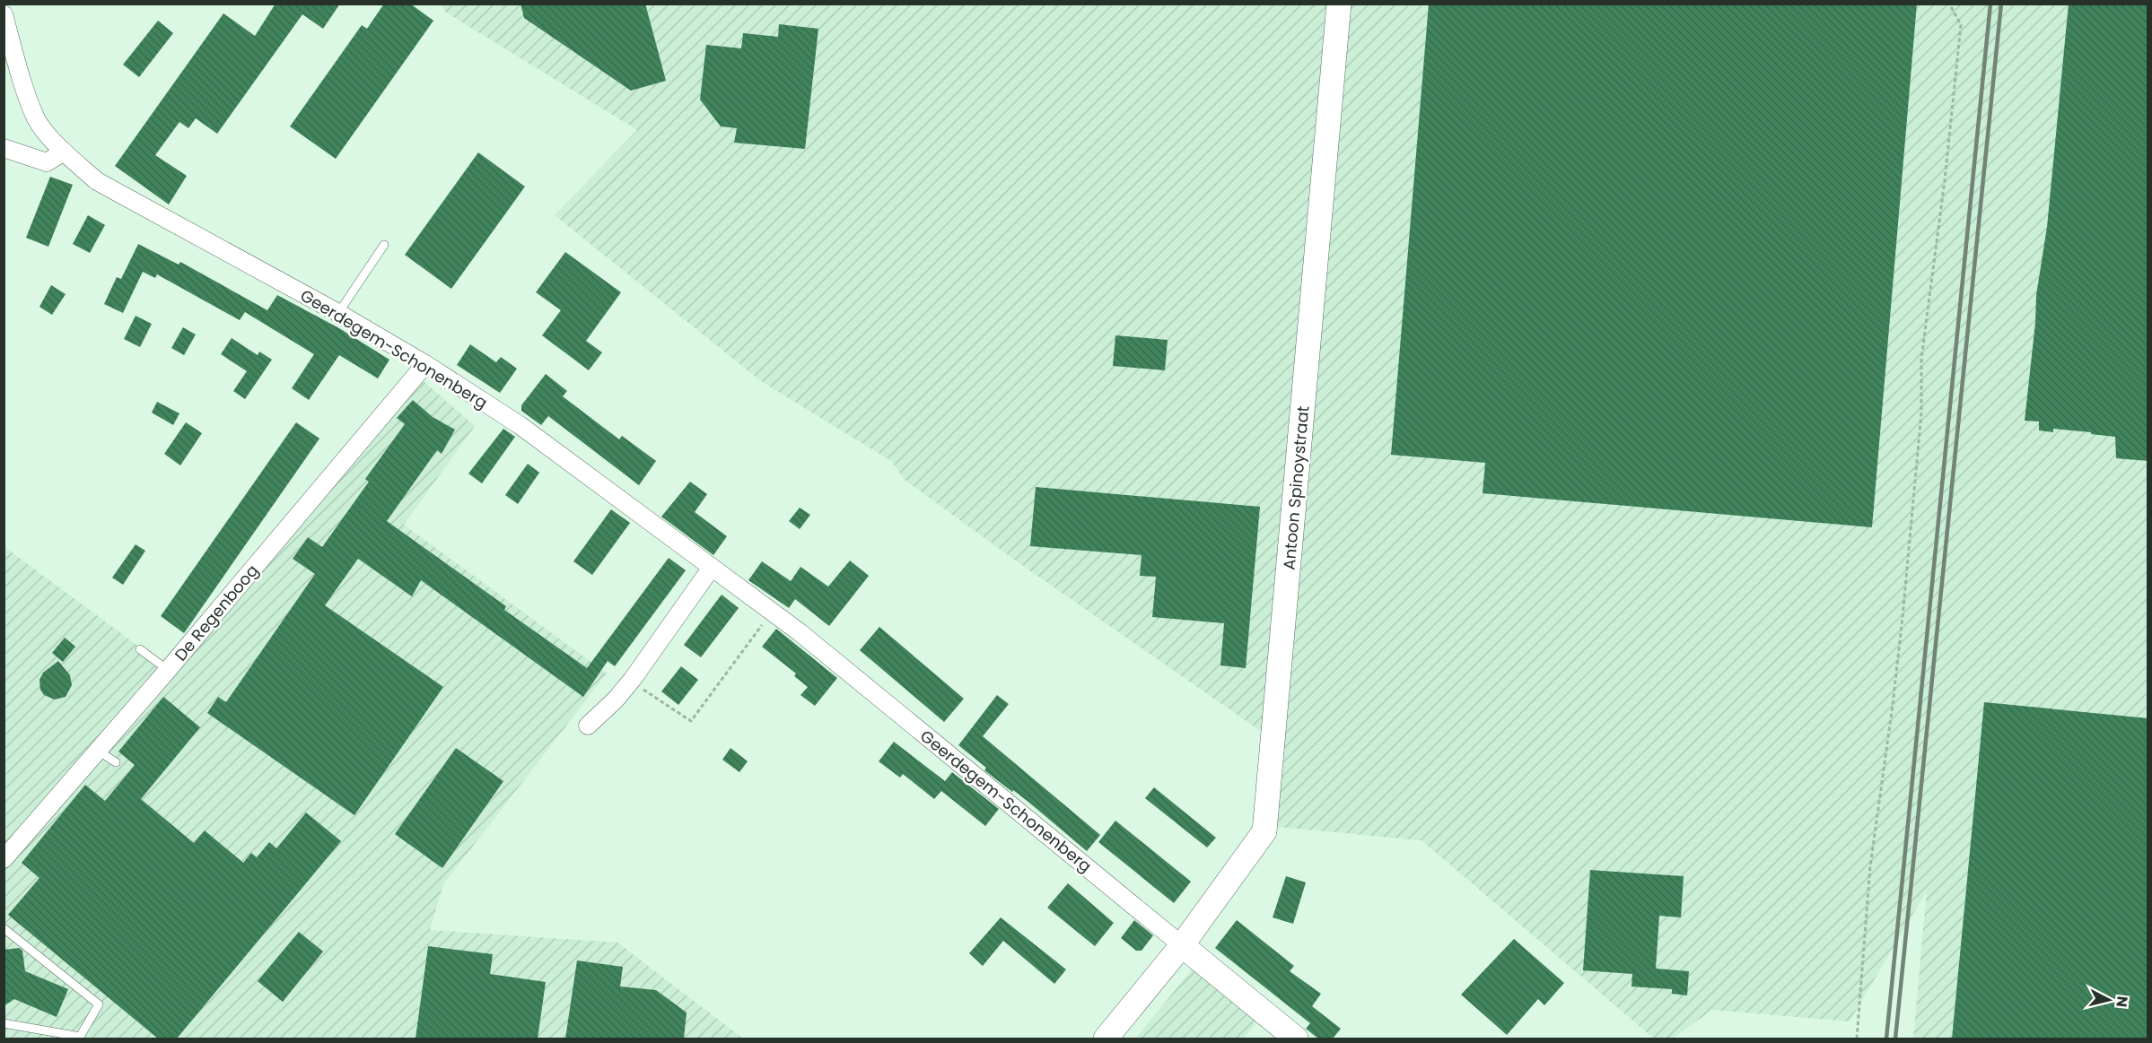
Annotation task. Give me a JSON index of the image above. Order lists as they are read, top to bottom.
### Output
{
  "streets": {
    "street": ["Geerdegem-Schonenberg", "Antoon Spinoystraat", "De Regenboog"]
  },
  "crossings": [
    ["Geerdegem-Schonenberg", "Antoon Spinoystraat"],
    ["Geerdegem-Schonenberg", "De Regenboog"]
  ],
  "north": "right"
}
